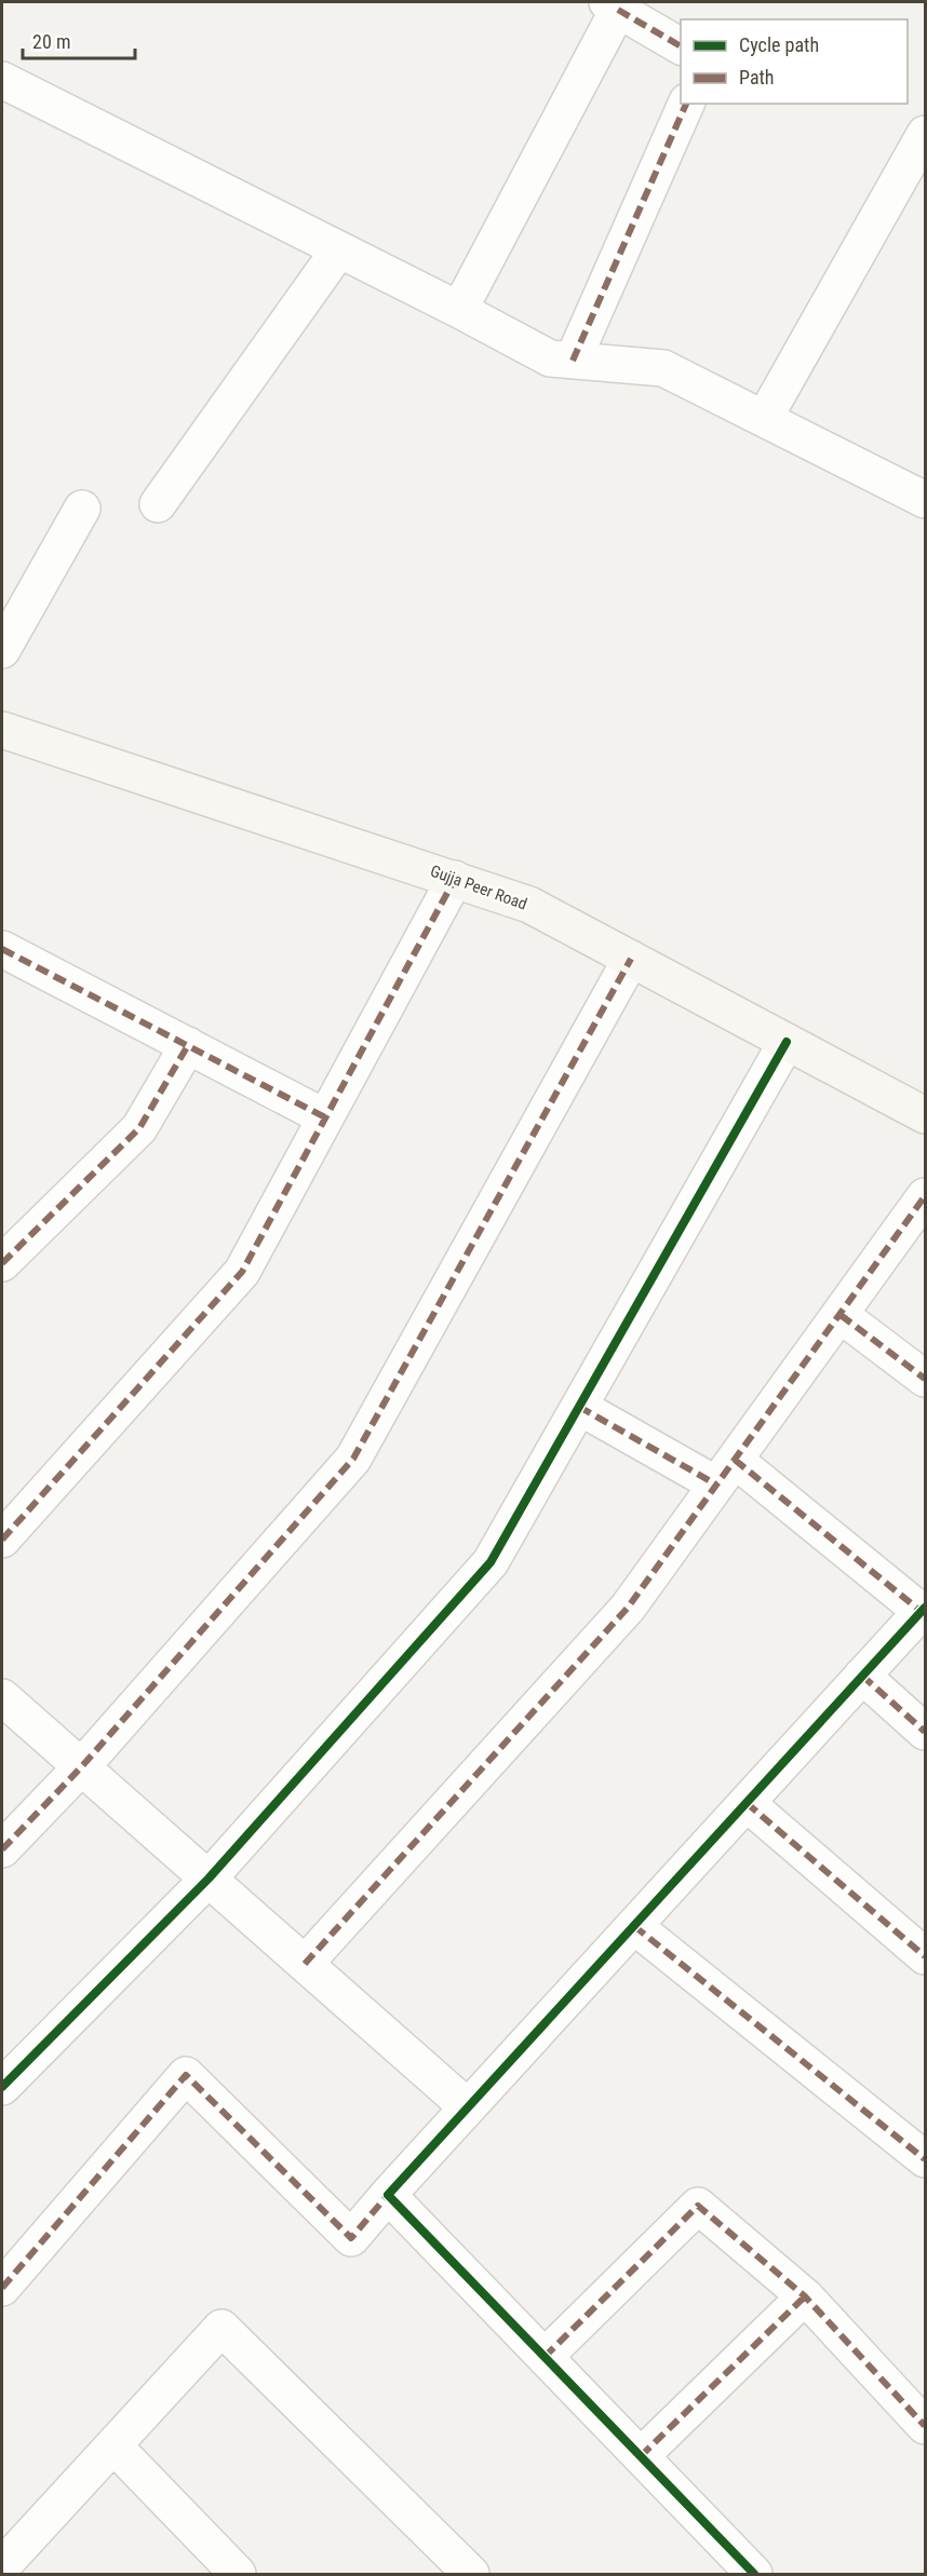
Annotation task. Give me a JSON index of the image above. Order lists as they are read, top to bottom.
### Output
{
  "streets": {
    "street": ["Gujja Peer Road"]
  },
  "legend": ["Cycle path", "Path"],
  "scale_bar": "20 m"
}
